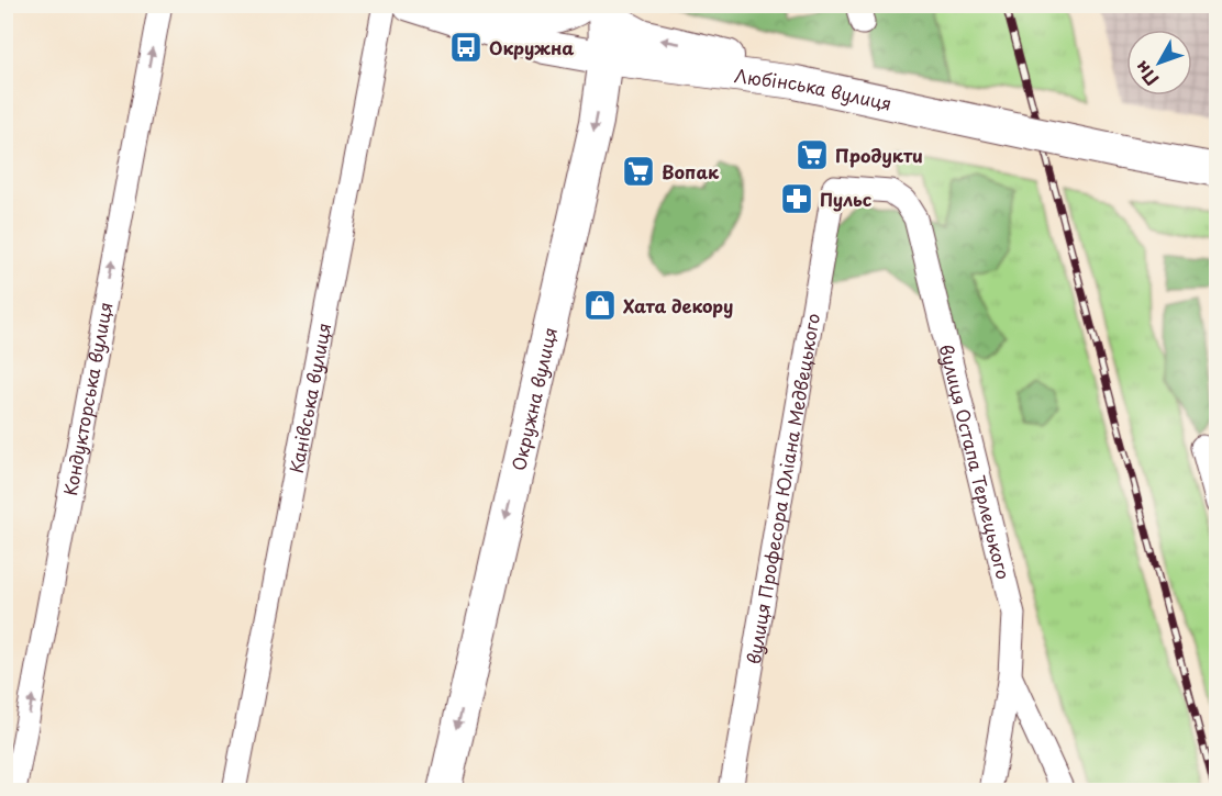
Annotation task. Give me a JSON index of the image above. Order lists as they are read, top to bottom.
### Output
{
  "streets": {
    "main road": ["Любінська вулиця", "Окружна вулиця"],
    "street": [
      "Кондукторська вулиця",
      "Канівська вулиця",
      "вулиця Остапа Терлецького",
      "вулиця Професора Юліана Медвецького"
    ]
  },
  "crossings": [
    ["Любінська вулиця", "Окружна вулиця"],
    ["вулиця Остапа Терлецького", "вулиця Професора Юліана Медвецького"]
  ],
  "one_way": ["Кондукторська вулиця", "Окружна вулиця"],
  "places": {
    "bus stop": ["Окружна"],
    "supermarket": ["Продукти", "Вопак"],
    "pharmacy": ["Пульс"],
    "shop": ["Хата декору"]
  },
  "north": "bottom left"
}
